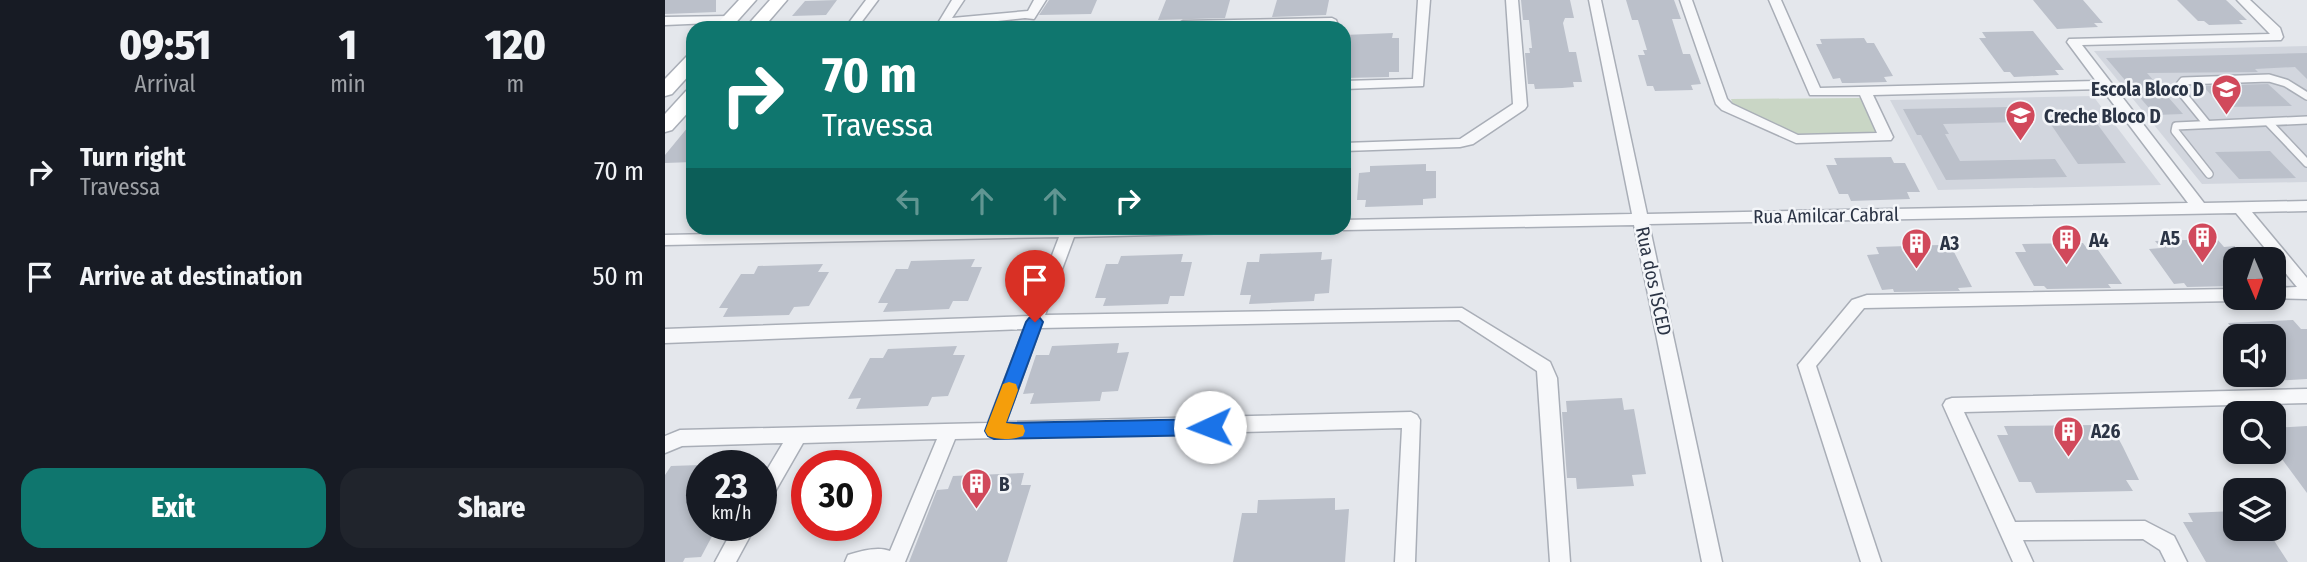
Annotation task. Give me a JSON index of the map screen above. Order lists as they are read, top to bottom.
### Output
{
  "streets": {
    "street": ["Rua Amilcar Cabral", "Rua dos ISCED"]
  },
  "crossings": [
    ["Rua Amilcar Cabral", "Rua dos ISCED"]
  ],
  "places": {
    "school or university": ["Escola Bloco D", "Creche Bloco D"],
    "building": [
      "A5",
      "A4",
      "A3",
      "A26",
      "B"
    ]
  },
  "north": "bottom",
  "page": {
    "eta": [
      "09:51",
      "Arrival",
      "1",
      "min",
      "120",
      "m"
    ],
    "turn": ["70 m", "Travessa"],
    "list": [
      {
        "name": "Turn right",
        "note": "Travessa",
        "value": "70 m"
      },
      {
        "name": "Arrive at destination",
        "value": "50 m"
      }
    ],
    "speed": "23 km/h",
    "limit": "30",
    "buttons": ["Exit", "Share"]
  }
}
